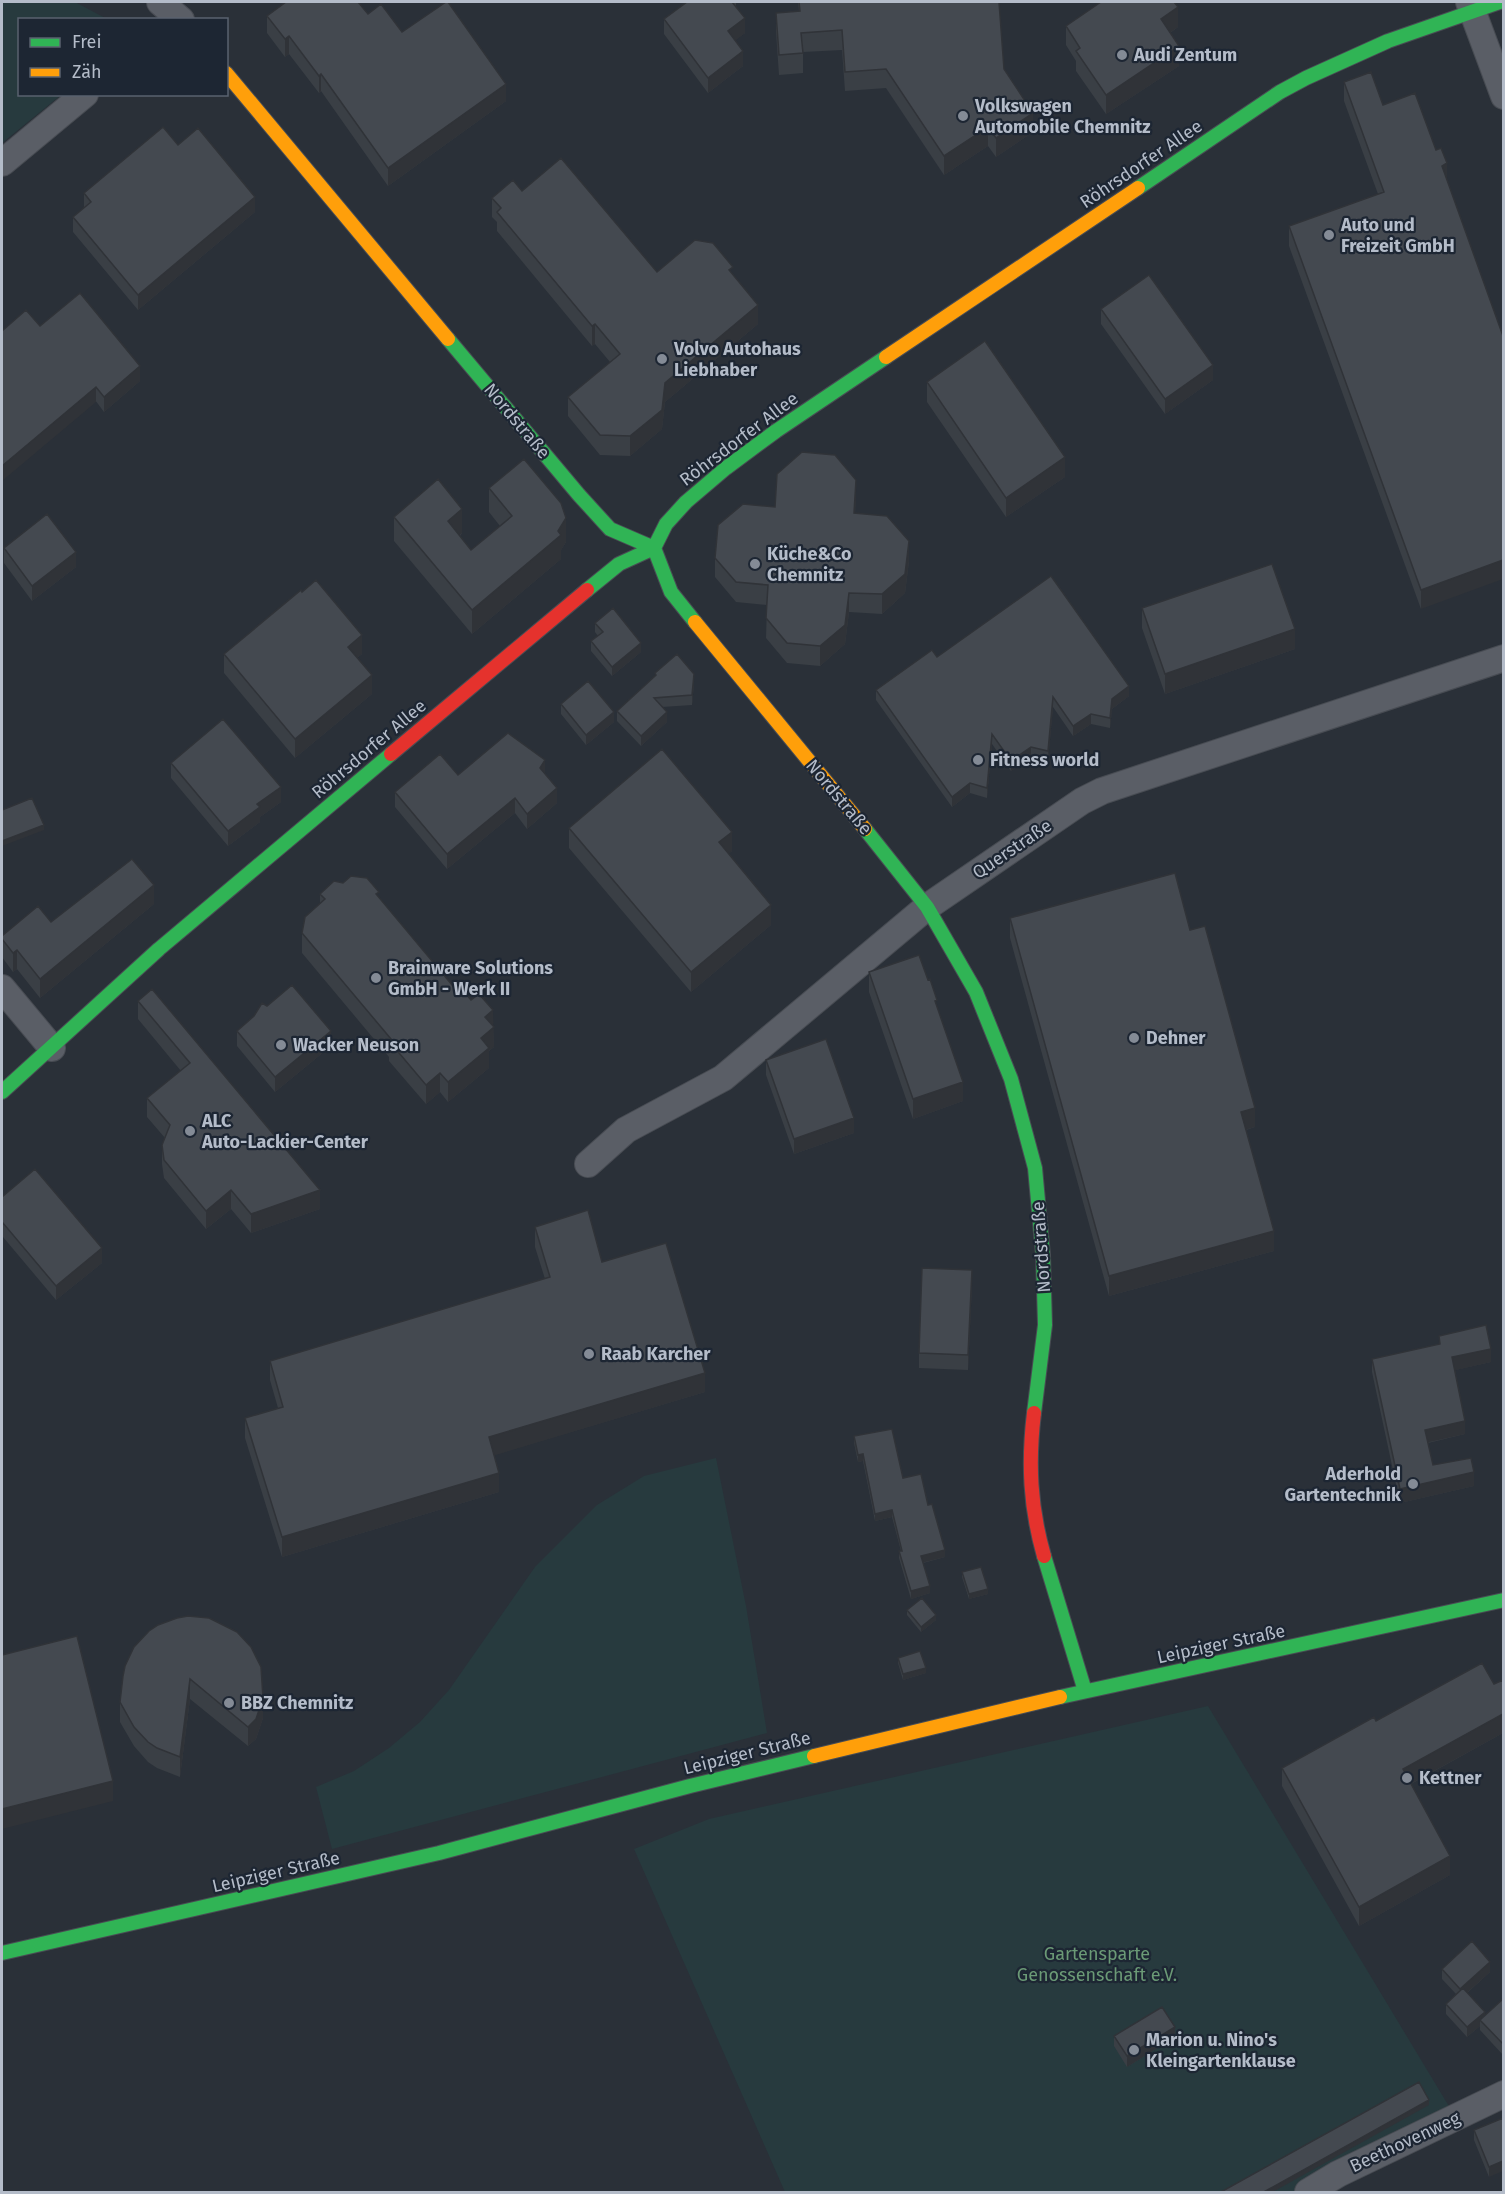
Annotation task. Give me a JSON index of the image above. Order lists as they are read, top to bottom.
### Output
{
  "streets": {
    "street": [
      "Röhrsdorfer Allee",
      "Nordstraße",
      "Querstraße",
      "Leipziger Straße",
      "Beethovenweg"
    ]
  },
  "crossings": [
    ["Röhrsdorfer Allee", "Nordstraße"],
    ["Nordstraße", "Querstraße"],
    ["Nordstraße", "Leipziger Straße"]
  ],
  "parks": ["Gartensparte Genossenschaft e.V."],
  "places": [
    "Audi Zentum",
    "Volkswagen Automobile Chemnitz",
    "Auto und Freizeit GmbH",
    "Volvo Autohaus Liebhaber",
    "Küche&Co Chemnitz",
    "Fitness world",
    "Brainware Solutions GmbH - Werk II",
    "Dehner",
    "Wacker Neuson",
    "ALC Auto-Lackier-Center",
    "Raab Karcher",
    "Aderhold Gartentechnik",
    "BBZ Chemnitz",
    "Kettner",
    "Marion u. Nino's Kleingartenklause"
  ],
  "legend": ["Frei", "Zäh"]
}
